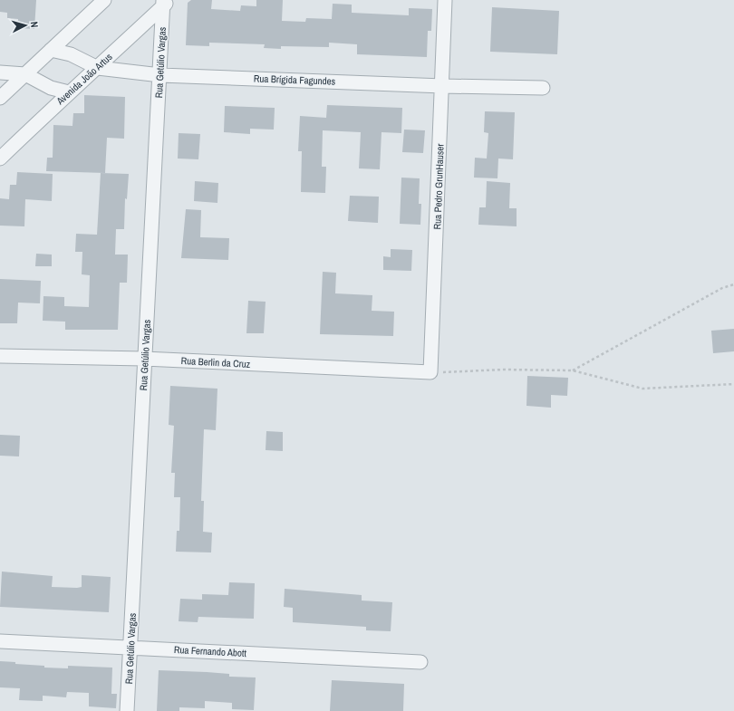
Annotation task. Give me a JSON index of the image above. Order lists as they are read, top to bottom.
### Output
{
  "streets": {
    "street": [
      "Rua Getúlio Vargas",
      "Avenida João Artus",
      "Rua Brígida Fagundes",
      "Rua Pedro GrunHauser",
      "Rua Berlin da Cruz",
      "Rua Fernando Abott"
    ]
  },
  "crossings": [
    ["Rua Getúlio Vargas", "Avenida João Artus"],
    ["Rua Getúlio Vargas", "Rua Brígida Fagundes"],
    ["Rua Getúlio Vargas", "Rua Berlin da Cruz"],
    ["Rua Getúlio Vargas", "Rua Fernando Abott"],
    ["Avenida João Artus", "Rua Brígida Fagundes"],
    ["Rua Brígida Fagundes", "Rua Pedro GrunHauser"],
    ["Rua Pedro GrunHauser", "Rua Berlin da Cruz"]
  ],
  "north": "right"
}
